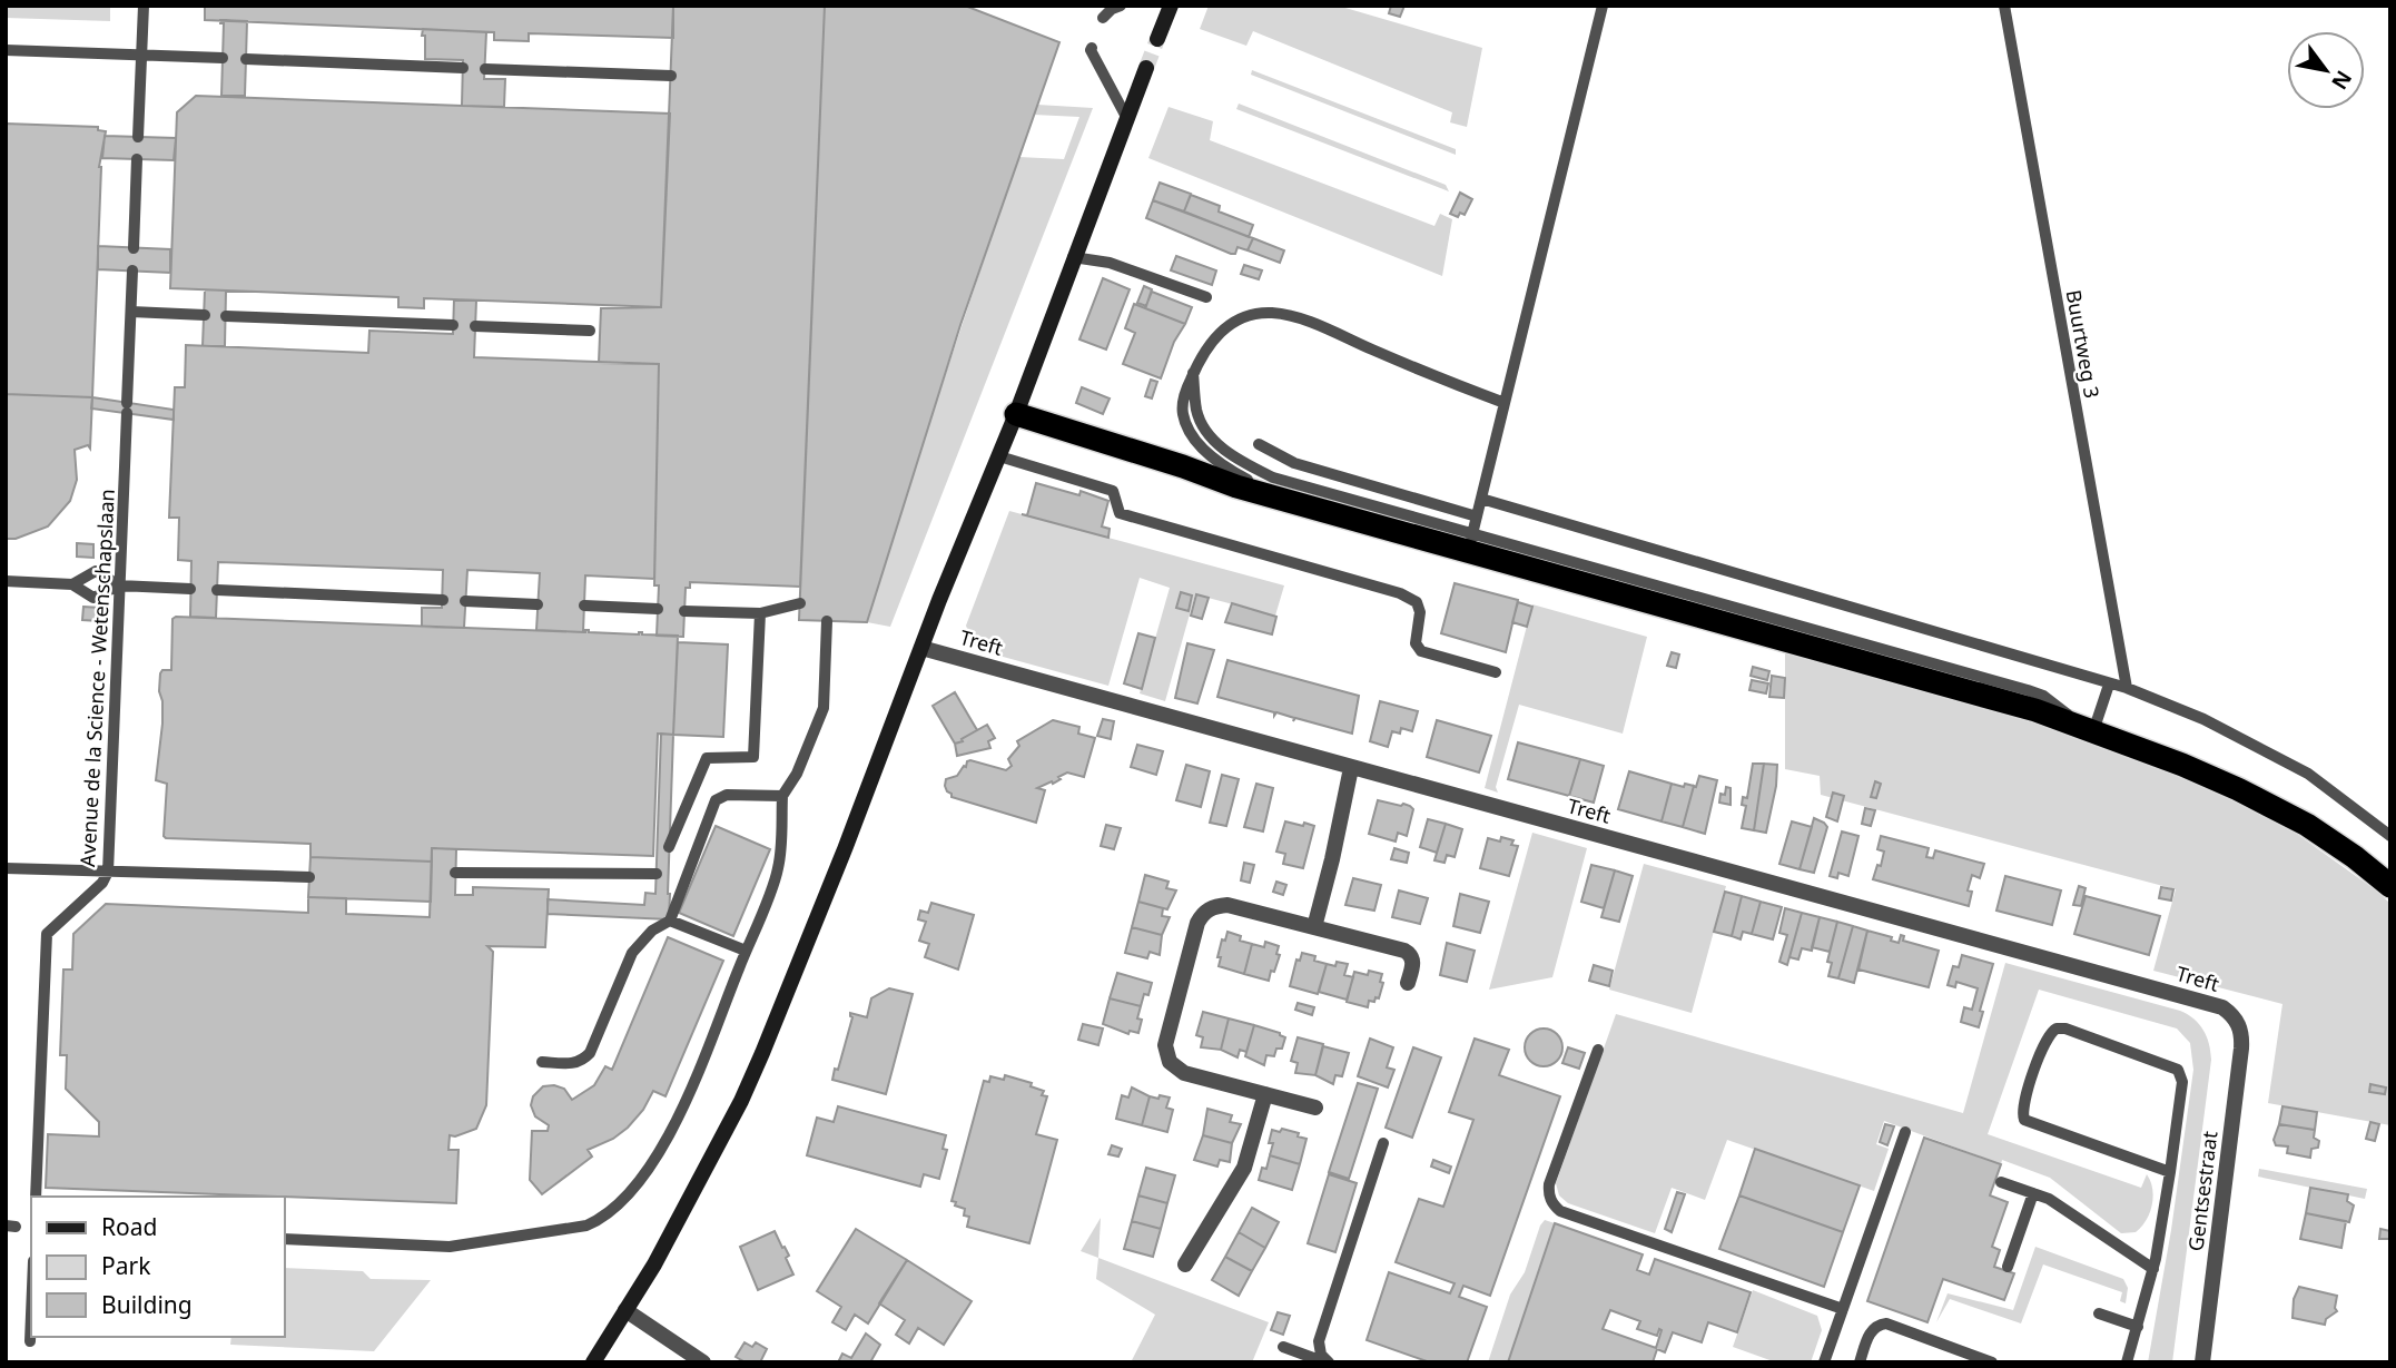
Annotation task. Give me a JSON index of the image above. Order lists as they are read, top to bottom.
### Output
{
  "streets": {
    "street": ["Treft", "Gentsestraat"],
    "lane": ["Buurtweg 3", "Avenue de la Science - Wetenschapslaan"]
  },
  "crossings": [
    ["Treft", "Gentsestraat"]
  ],
  "legend": ["Road", "Park", "Building"],
  "north": "bottom right"
}
